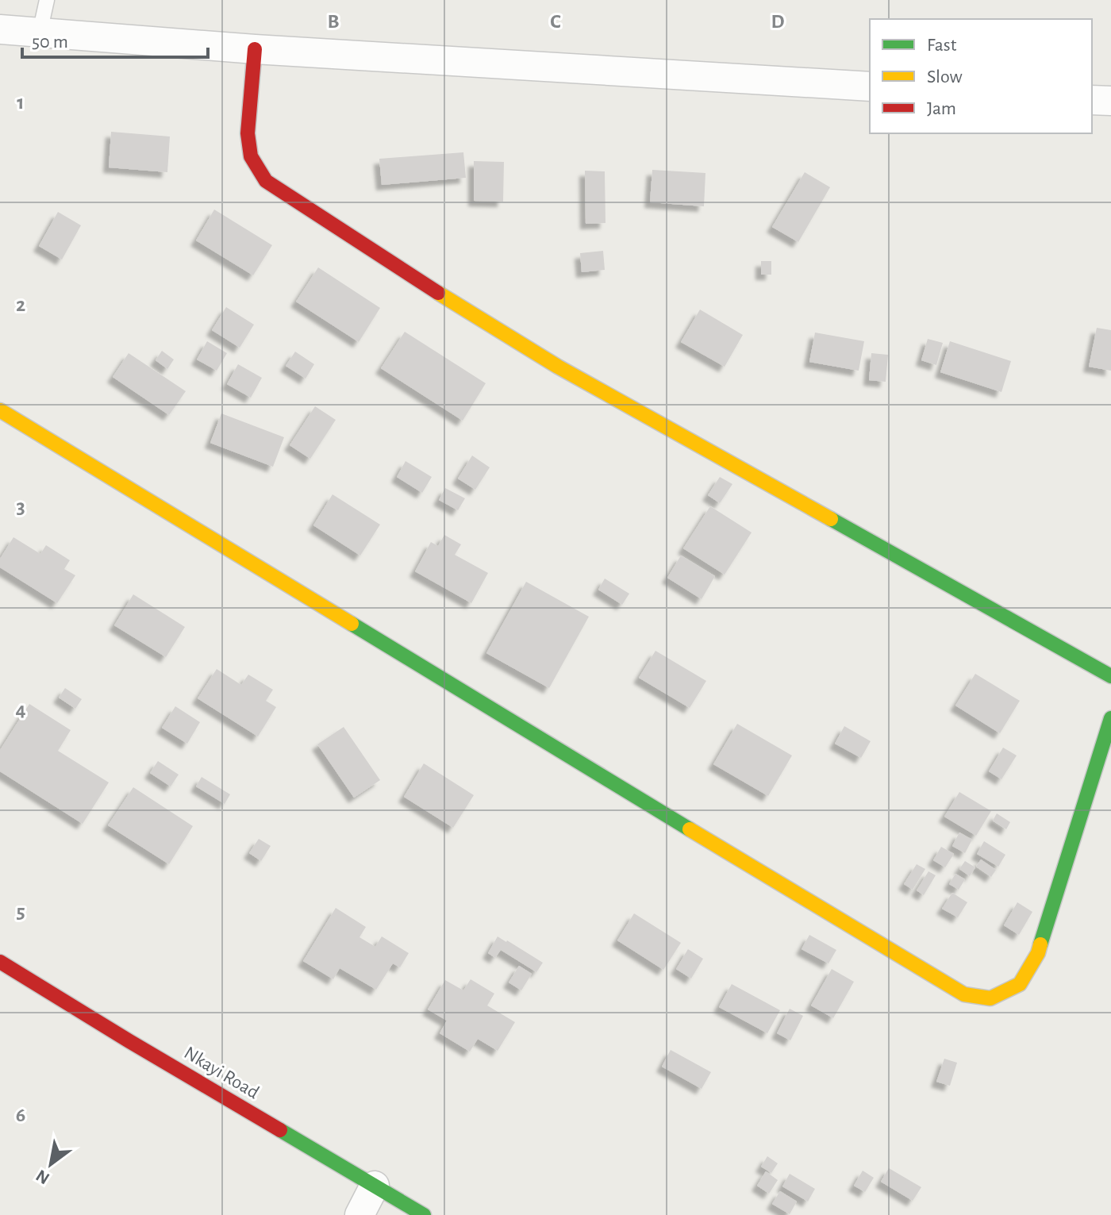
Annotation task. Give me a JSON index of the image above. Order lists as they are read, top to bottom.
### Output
{
  "streets": {
    "street": ["Nkayi Road"]
  },
  "legend": ["Fast", "Slow", "Jam"],
  "scale_bar": "50 m",
  "north": "bottom left",
  "grid": {
    "columns": ["B", "C", "D"],
    "rows": [
      "1",
      "2",
      "3",
      "4",
      "5",
      "6"
    ]
  }
}
